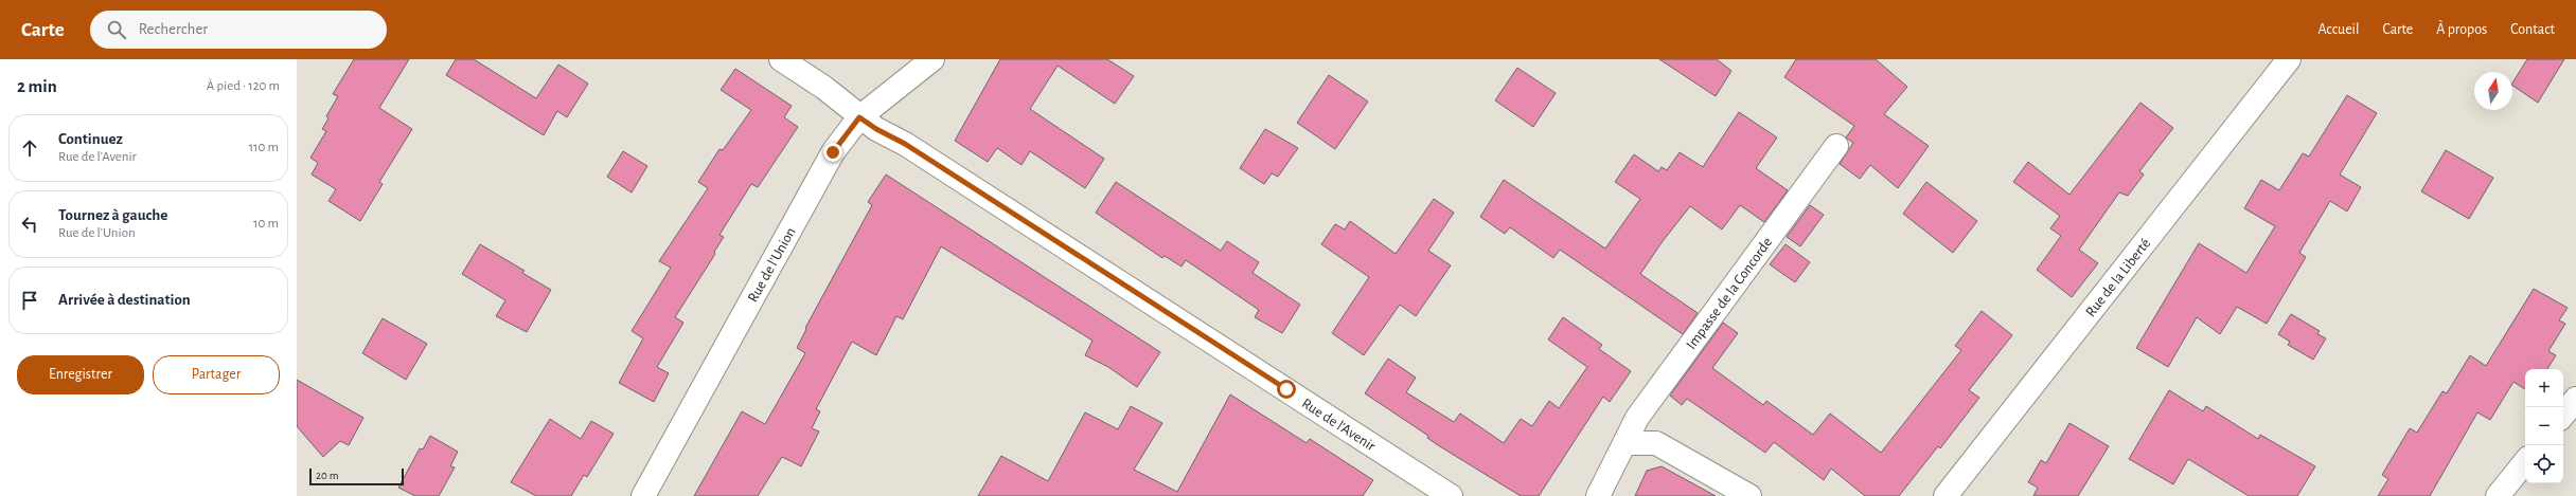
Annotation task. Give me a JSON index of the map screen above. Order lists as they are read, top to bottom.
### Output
{
  "streets": {
    "street": [
      "Rue de l'Union",
      "Rue de la Liberté",
      "Impasse de la Concorde",
      "Rue de l'Avenir"
    ]
  },
  "crossings": [
    ["Rue de l'Union", "Rue de l'Avenir"]
  ],
  "scale_bar": "20 m",
  "north": "top",
  "page": {
    "header": "Carte",
    "search": "Rechercher",
    "nav": [
      "Accueil",
      "Carte",
      "À propos",
      "Contact"
    ],
    "heading": ["2 min", "À pied · 120 m"],
    "list": [
      ["Continuez", "Rue de l'Avenir", "110 m"],
      ["Tournez à gauche", "Rue de l'Union", "10 m"],
      "Arrivée à destination"
    ],
    "buttons": ["Enregistrer", "Partager"],
    "map_buttons": ["+", "−"],
    "scale": "20 m"
  }
}
